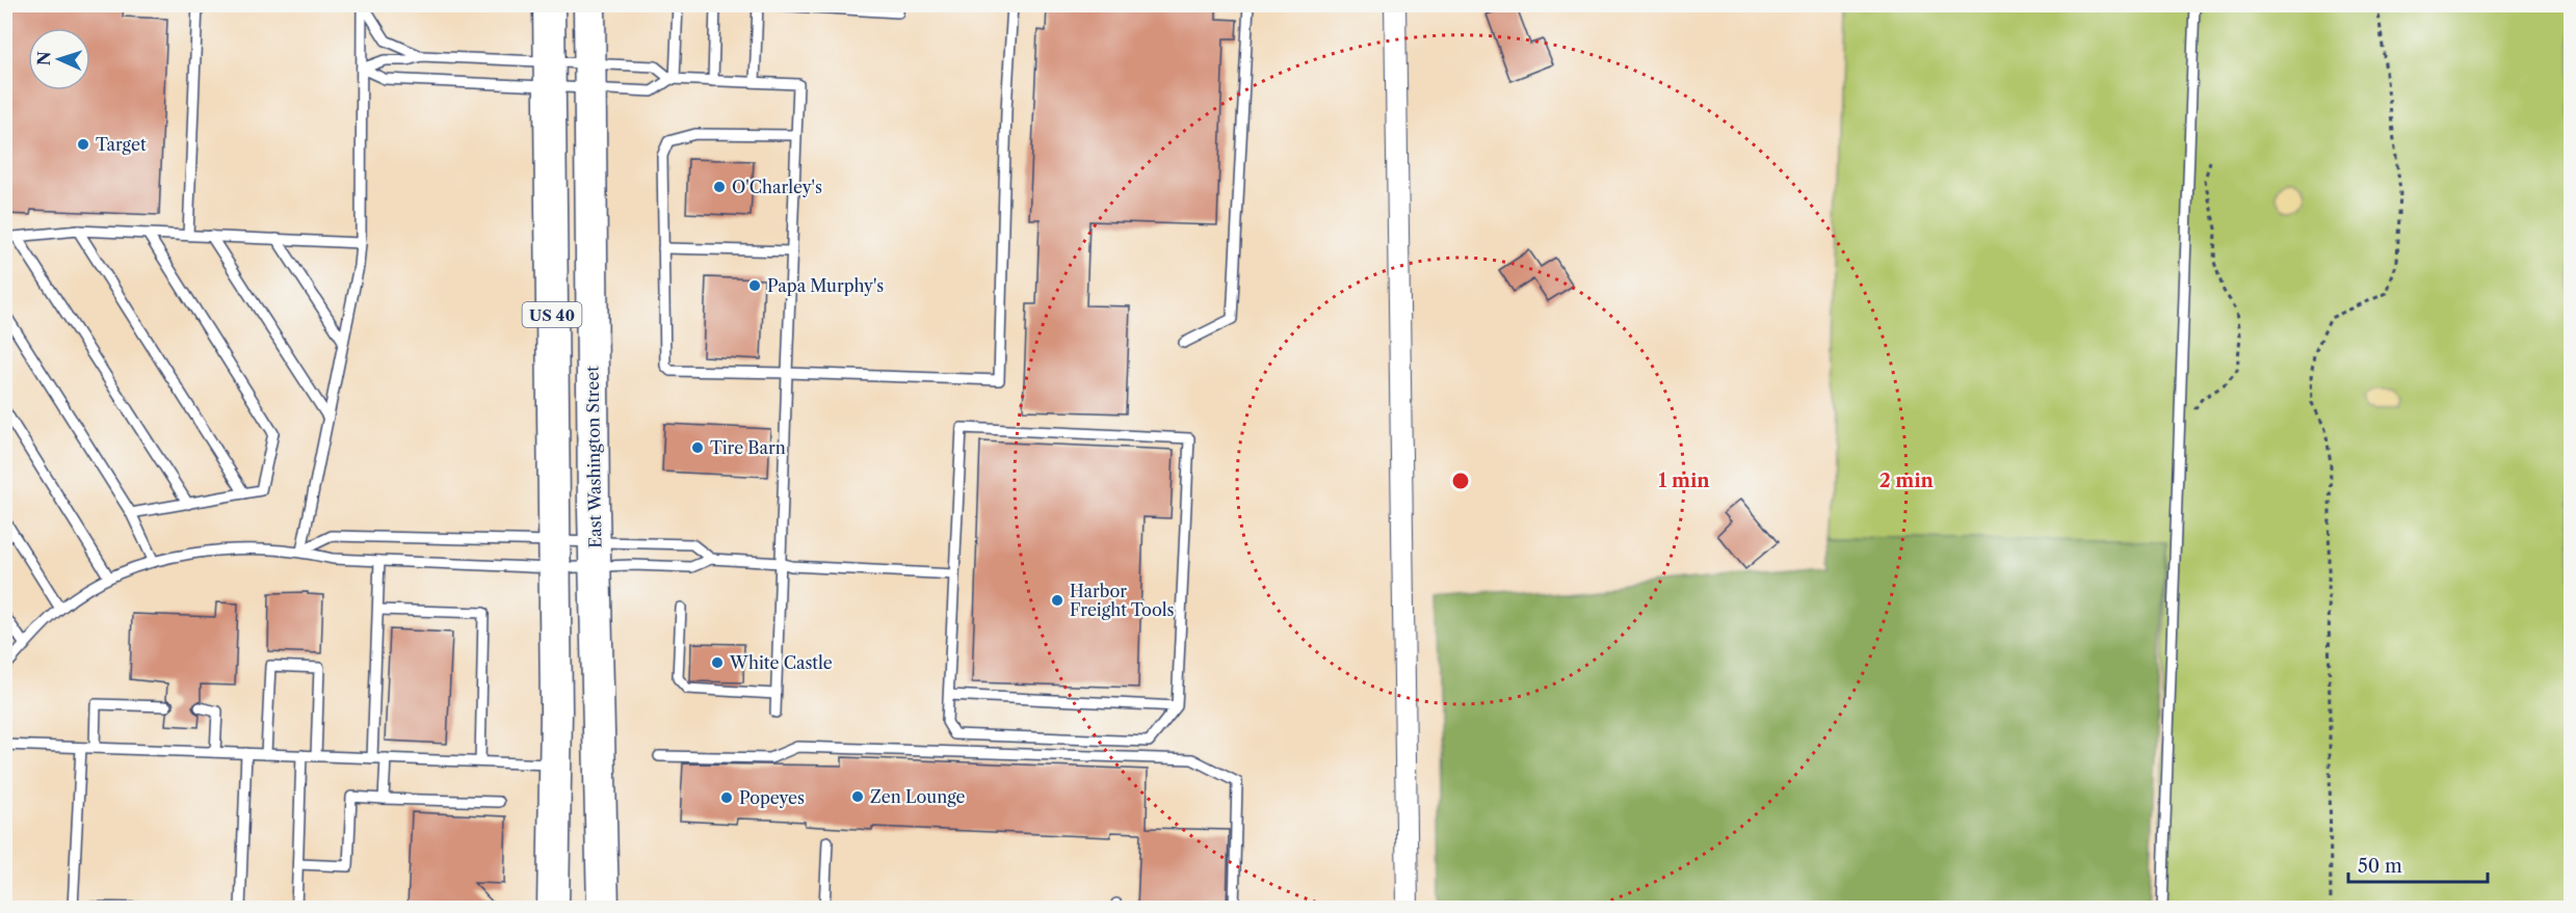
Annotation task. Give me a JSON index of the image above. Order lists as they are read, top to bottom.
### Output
{
  "streets": {
    "main road": ["US 40", "East Washington Street"]
  },
  "places": [
    "Target",
    "O'Charley's",
    "Papa Murphy's",
    "Tire Barn",
    "Harbor Freight Tools",
    "White Castle",
    "Zen Lounge",
    "Popeyes"
  ],
  "scale_bar": "50 m",
  "north": "left",
  "rings": ["1 min", "2 min"]
}
